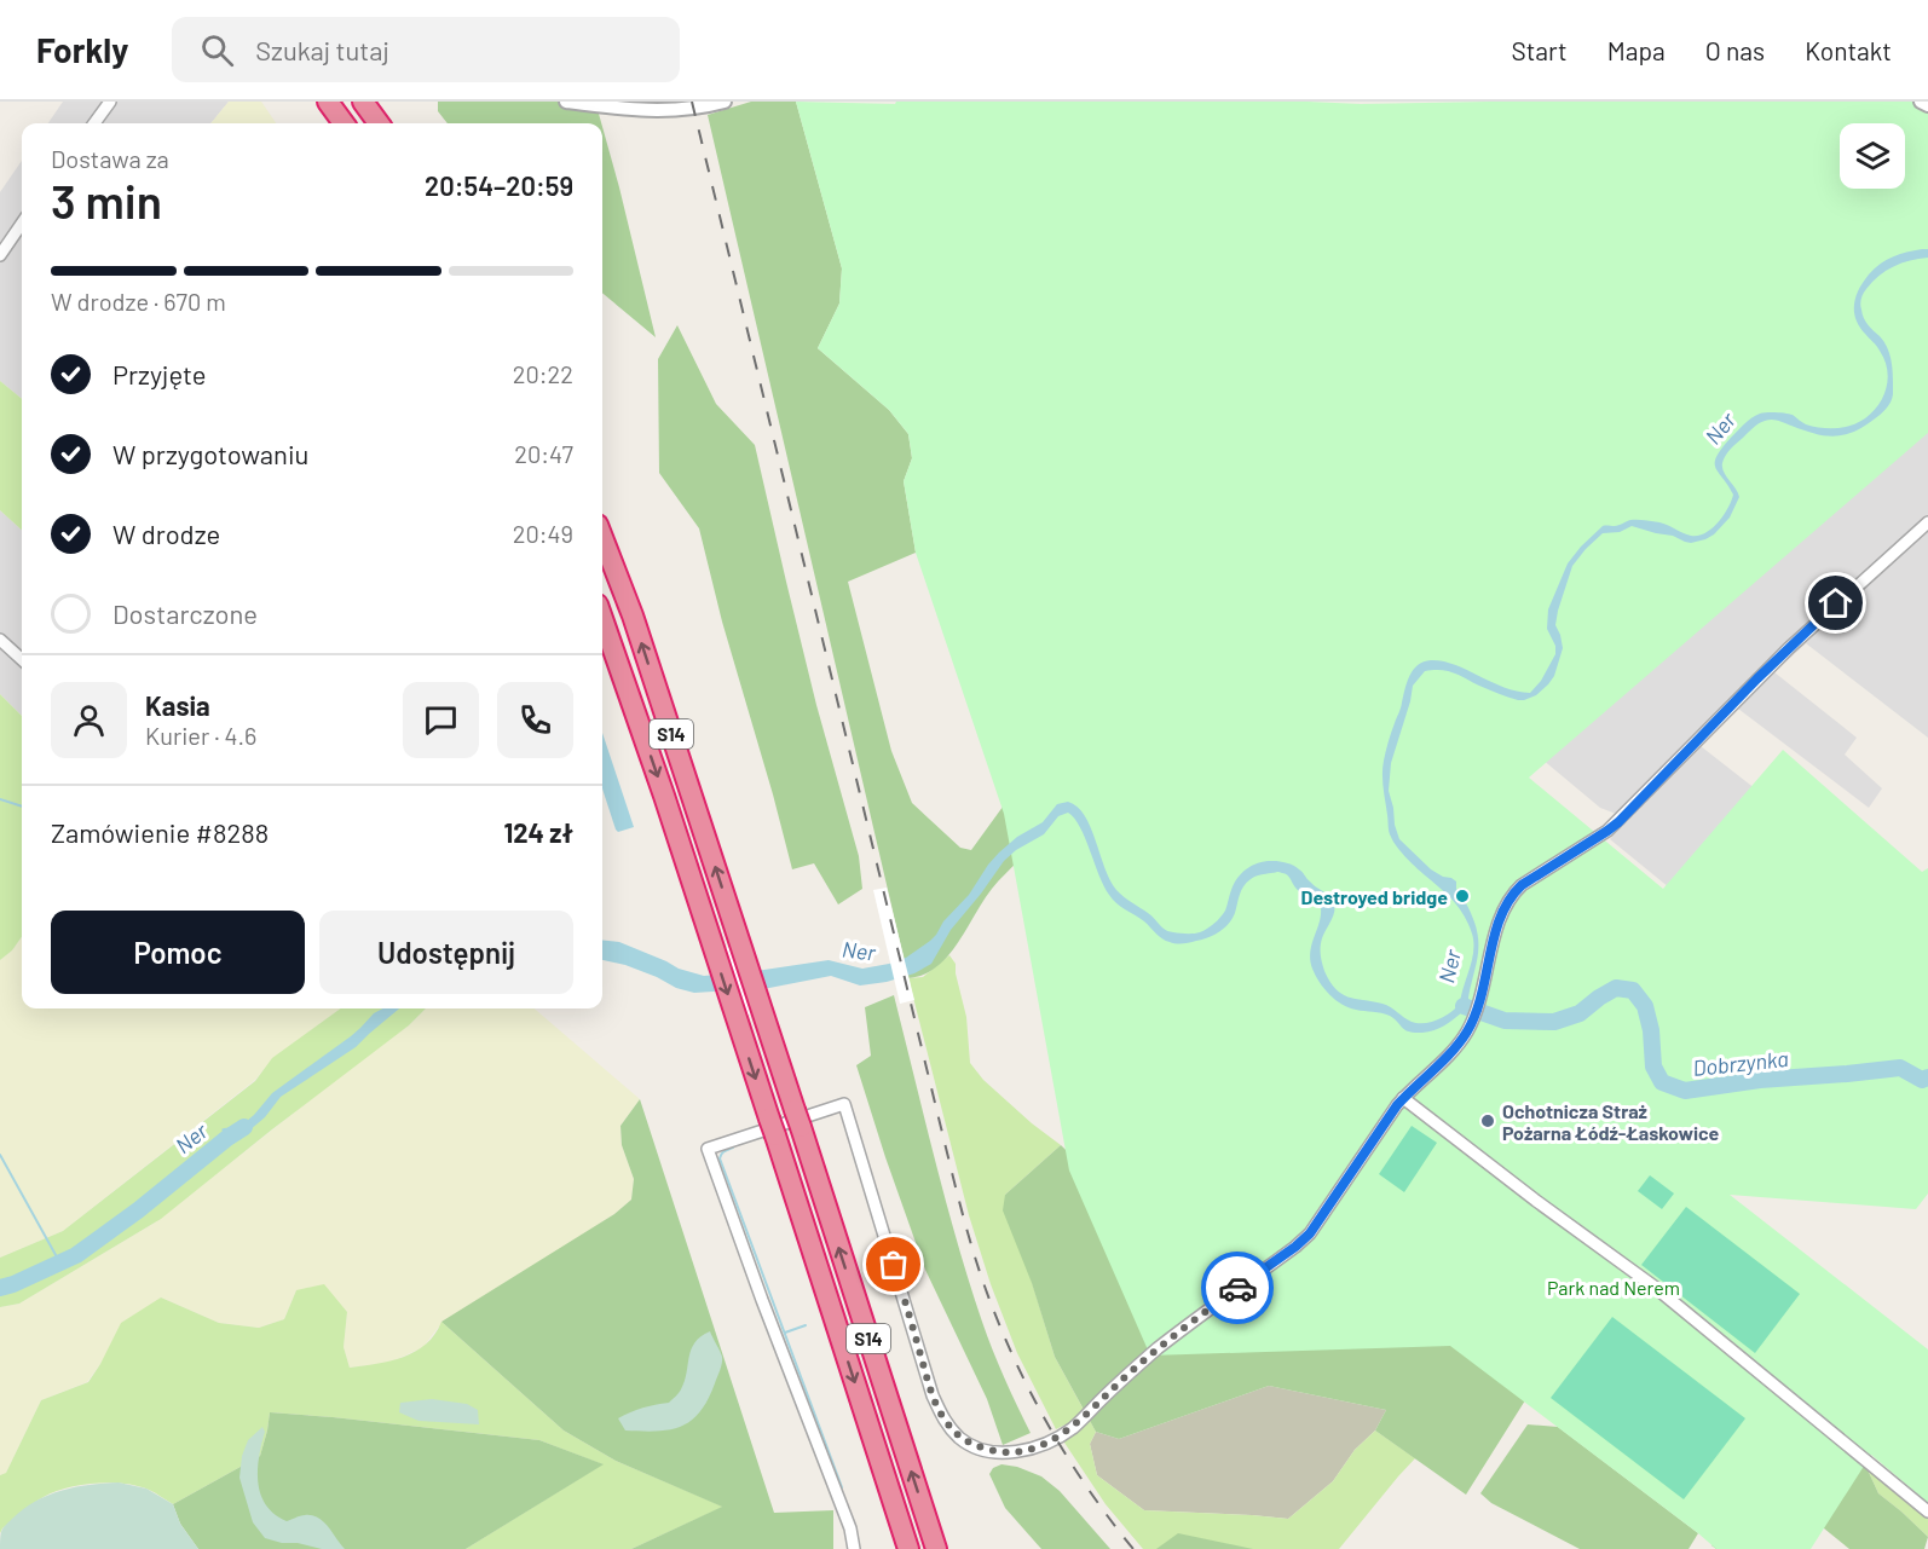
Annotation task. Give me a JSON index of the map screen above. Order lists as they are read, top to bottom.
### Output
{
  "streets": {
    "highway": ["S14"]
  },
  "water": ["Ner", "Dobrzynka"],
  "parks": ["Park nad Nerem"],
  "places": ["Destroyed bridge", "Ochotnicza Straż Pożarna Łódź-Łaskowice"],
  "page": {
    "header": "Forkly",
    "search": "Szukaj tutaj",
    "nav": [
      "Start",
      "Mapa",
      "O nas",
      "Kontakt"
    ],
    "heading": ["3 min", "Dostawa za", "20:54–20:59"],
    "panel": [
      "Kasia",
      "Kurier · 4.6",
      "Zamówienie #8288",
      "124 zł"
    ],
    "bar": "W drodze · 670 m",
    "list": [
      ["Przyjęte", "20:22"],
      ["W przygotowaniu", "20:47"],
      ["W drodze", "20:49"],
      "Dostarczone"
    ],
    "buttons": ["Pomoc", "Udostępnij"]
  }
}
